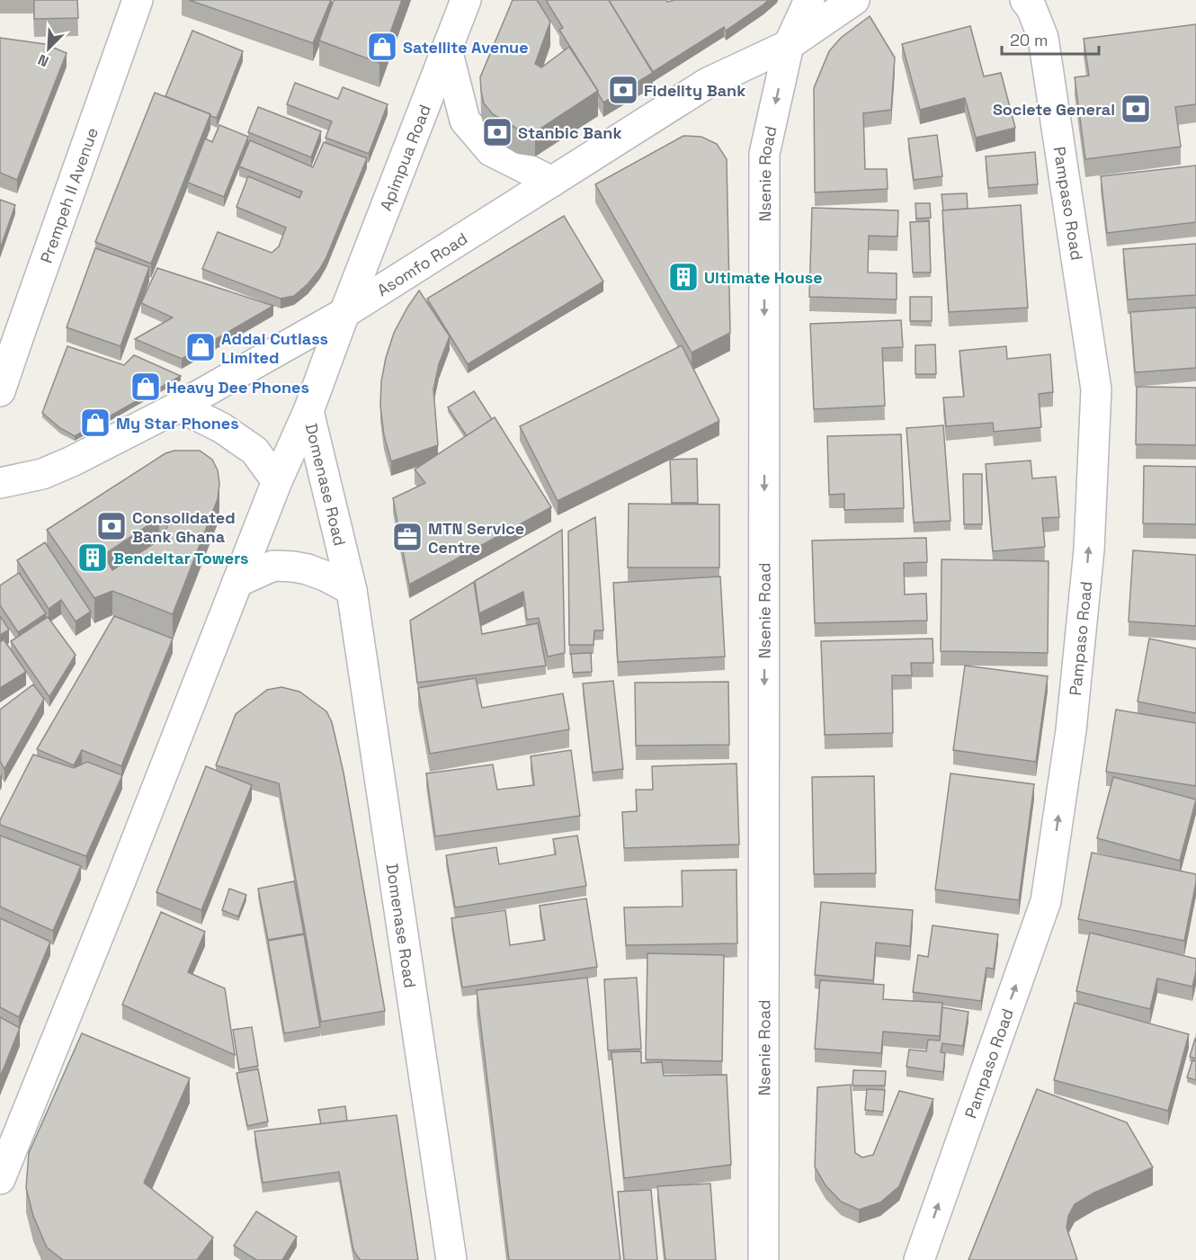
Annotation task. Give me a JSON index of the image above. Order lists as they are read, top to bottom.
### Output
{
  "streets": {
    "street": [
      "Apimpua Road",
      "Nsenie Road",
      "Prempeh II Avenue",
      "Pampaso Road",
      "Asomfo Road",
      "Domenase Road"
    ]
  },
  "crossings": [
    ["Apimpua Road", "Asomfo Road"],
    ["Apimpua Road", "Domenase Road"],
    ["Nsenie Road", "Asomfo Road"]
  ],
  "one_way": ["Nsenie Road", "Pampaso Road"],
  "places": {
    "shop": [
      "Satellite Avenue",
      "Addai Cutlass Limited",
      "Heavy Dee Phones",
      "My Star Phones"
    ],
    "bank": [
      "Fidelity Bank",
      "Societe General",
      "Stanbic Bank",
      "Consolidated Bank Ghana"
    ],
    "building": ["Ultimate House", "Bendeltar Towers"],
    "office": ["MTN Service Centre"]
  },
  "scale_bar": "20 m",
  "north": "bottom left"
}
